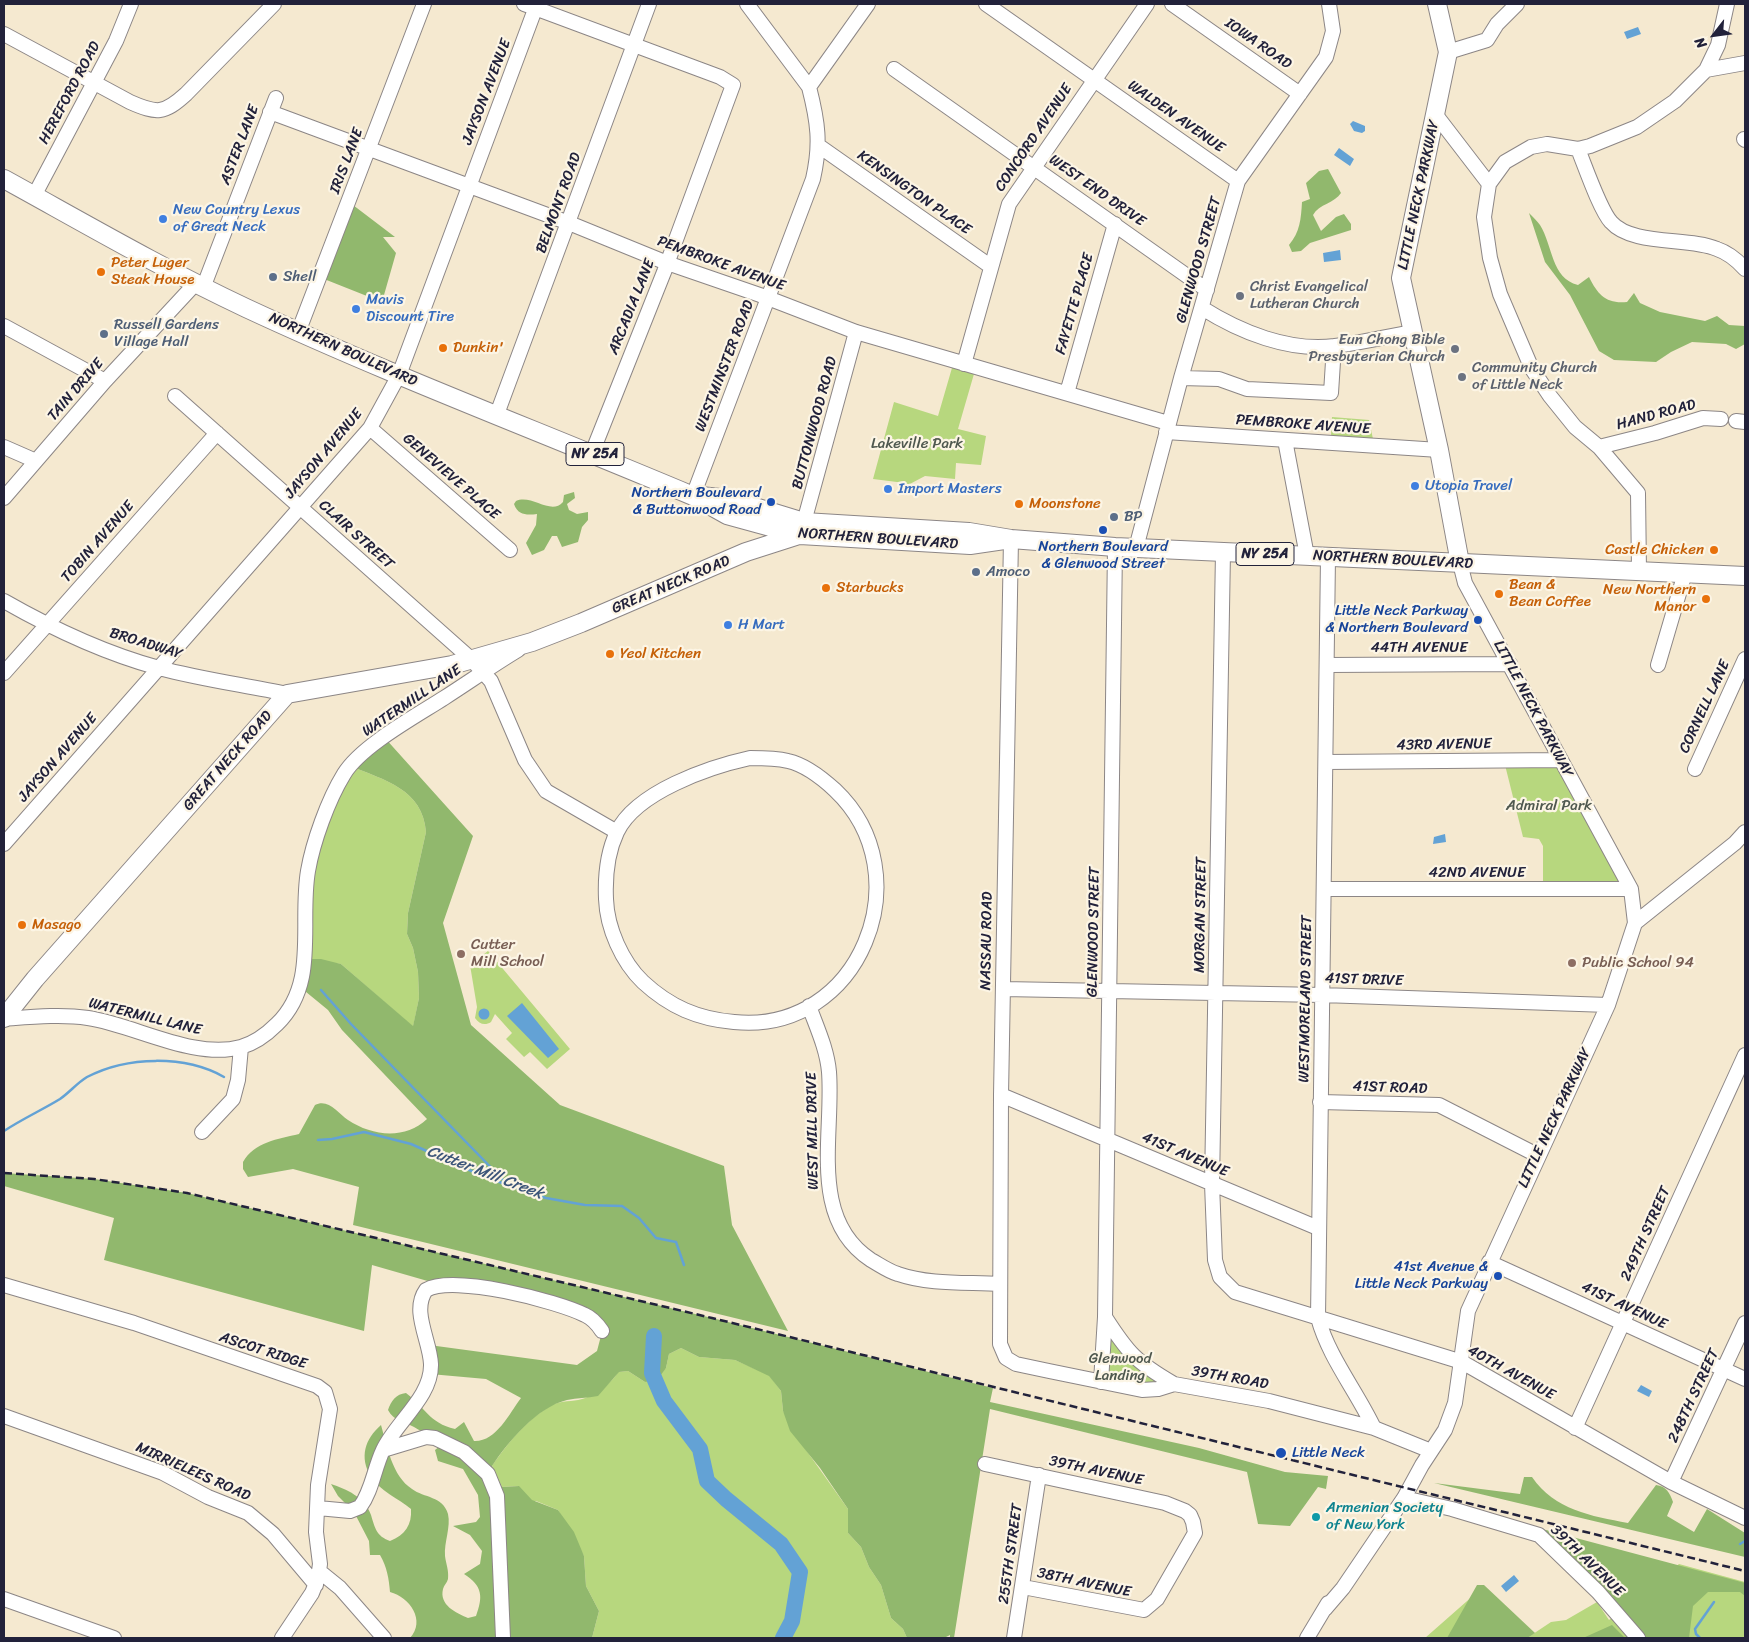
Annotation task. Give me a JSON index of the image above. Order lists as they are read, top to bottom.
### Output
{
  "streets": {
    "main road": [
      "LITTLE NECK PARKWAY",
      "NORTHERN BOULEVARD",
      "NY 25A",
      "GREAT NECK ROAD"
    ],
    "street": [
      "IOWA ROAD",
      "JAYSON AVENUE",
      "HEREFORD ROAD",
      "WALDEN AVENUE",
      "CONCORD AVENUE",
      "ASTER LANE",
      "IRIS LANE",
      "WEST END DRIVE",
      "KENSINGTON PLACE",
      "BELMONT ROAD",
      "GLENWOOD STREET",
      "PEMBROKE AVENUE",
      "FAYETTE PLACE",
      "ARCADIA LANE",
      "WESTMINSTER ROAD",
      "TAIN DRIVE",
      "HAND ROAD",
      "BUTTONWOOD ROAD",
      "GENEVIEVE PLACE",
      "CLAIR STREET",
      "TOBIN AVENUE",
      "BROADWAY",
      "44TH AVENUE",
      "WATERMILL LANE",
      "CORNELL LANE",
      "43RD AVENUE",
      "42ND AVENUE",
      "MORGAN STREET",
      "NASSAU ROAD",
      "41ST DRIVE",
      "WESTMORELAND STREET",
      "41ST ROAD",
      "WEST MILL DRIVE",
      "41ST AVENUE",
      "249TH STREET",
      "ASCOT RIDGE",
      "40TH AVENUE",
      "39TH ROAD",
      "248TH STREET",
      "39TH AVENUE",
      "MIRRIELEES ROAD",
      "255TH STREET",
      "38TH AVENUE"
    ]
  },
  "crossings": [
    ["IOWA ROAD", "GLENWOOD STREET"],
    ["JAYSON AVENUE", "PEMBROKE AVENUE"],
    ["JAYSON AVENUE", "NORTHERN BOULEVARD"],
    ["JAYSON AVENUE", "GENEVIEVE PLACE"],
    ["JAYSON AVENUE", "CLAIR STREET"],
    ["JAYSON AVENUE", "BROADWAY"],
    ["HEREFORD ROAD", "NORTHERN BOULEVARD"],
    ["WALDEN AVENUE", "CONCORD AVENUE"],
    ["WALDEN AVENUE", "GLENWOOD STREET"],
    ["CONCORD AVENUE", "WEST END DRIVE"],
    ["CONCORD AVENUE", "KENSINGTON PLACE"],
    ["CONCORD AVENUE", "PEMBROKE AVENUE"],
    ["ASTER LANE", "PEMBROKE AVENUE"],
    ["ASTER LANE", "NORTHERN BOULEVARD"],
    ["ASTER LANE", "TAIN DRIVE"],
    ["IRIS LANE", "PEMBROKE AVENUE"],
    ["IRIS LANE", "NORTHERN BOULEVARD"],
    ["WEST END DRIVE", "GLENWOOD STREET"],
    ["WEST END DRIVE", "FAYETTE PLACE"],
    ["KENSINGTON PLACE", "WESTMINSTER ROAD"],
    ["LITTLE NECK PARKWAY", "PEMBROKE AVENUE"],
    ["LITTLE NECK PARKWAY", "NORTHERN BOULEVARD"],
    ["LITTLE NECK PARKWAY", "44TH AVENUE"],
    ["LITTLE NECK PARKWAY", "43RD AVENUE"],
    ["LITTLE NECK PARKWAY", "42ND AVENUE"],
    ["LITTLE NECK PARKWAY", "41ST DRIVE"],
    ["LITTLE NECK PARKWAY", "41ST ROAD"],
    ["LITTLE NECK PARKWAY", "41ST AVENUE"],
    ["LITTLE NECK PARKWAY", "40TH AVENUE"],
    ["LITTLE NECK PARKWAY", "39TH ROAD"],
    ["LITTLE NECK PARKWAY", "39TH AVENUE"],
    ["BELMONT ROAD", "PEMBROKE AVENUE"],
    ["BELMONT ROAD", "ARCADIA LANE"],
    ["BELMONT ROAD", "NORTHERN BOULEVARD"],
    ["GLENWOOD STREET", "PEMBROKE AVENUE"],
    ["GLENWOOD STREET", "NORTHERN BOULEVARD"],
    ["GLENWOOD STREET", "41ST DRIVE"],
    ["GLENWOOD STREET", "41ST AVENUE"],
    ["GLENWOOD STREET", "39TH ROAD"],
    ["PEMBROKE AVENUE", "FAYETTE PLACE"],
    ["PEMBROKE AVENUE", "ARCADIA LANE"],
    ["PEMBROKE AVENUE", "WESTMINSTER ROAD"],
    ["PEMBROKE AVENUE", "BUTTONWOOD ROAD"],
    ["ARCADIA LANE", "NORTHERN BOULEVARD"],
    ["NORTHERN BOULEVARD", "WESTMINSTER ROAD"],
    ["NORTHERN BOULEVARD", "TAIN DRIVE"],
    ["NORTHERN BOULEVARD", "BUTTONWOOD ROAD"],
    ["NORTHERN BOULEVARD", "GREAT NECK ROAD"],
    ["NORTHERN BOULEVARD", "MORGAN STREET"],
    ["NORTHERN BOULEVARD", "NASSAU ROAD"],
    ["NORTHERN BOULEVARD", "WESTMORELAND STREET"],
    ["BUTTONWOOD ROAD", "GREAT NECK ROAD"],
    ["CLAIR STREET", "TOBIN AVENUE"],
    ["CLAIR STREET", "GREAT NECK ROAD"],
    ["CLAIR STREET", "WATERMILL LANE"],
    ["TOBIN AVENUE", "BROADWAY"],
    ["GREAT NECK ROAD", "BROADWAY"],
    ["GREAT NECK ROAD", "WATERMILL LANE"],
    ["44TH AVENUE", "WESTMORELAND STREET"],
    ["43RD AVENUE", "WESTMORELAND STREET"],
    ["42ND AVENUE", "WESTMORELAND STREET"],
    ["MORGAN STREET", "41ST DRIVE"],
    ["MORGAN STREET", "41ST AVENUE"],
    ["MORGAN STREET", "40TH AVENUE"],
    ["NASSAU ROAD", "41ST DRIVE"],
    ["NASSAU ROAD", "WEST MILL DRIVE"],
    ["NASSAU ROAD", "41ST AVENUE"],
    ["NASSAU ROAD", "39TH ROAD"],
    ["41ST DRIVE", "WESTMORELAND STREET"],
    ["WESTMORELAND STREET", "41ST ROAD"],
    ["WESTMORELAND STREET", "41ST AVENUE"],
    ["WESTMORELAND STREET", "40TH AVENUE"],
    ["WESTMORELAND STREET", "39TH ROAD"],
    ["41ST AVENUE", "249TH STREET"],
    ["41ST AVENUE", "248TH STREET"],
    ["249TH STREET", "40TH AVENUE"],
    ["ASCOT RIDGE", "MIRRIELEES ROAD"],
    ["40TH AVENUE", "248TH STREET"],
    ["39TH AVENUE", "255TH STREET"],
    ["39TH AVENUE", "38TH AVENUE"],
    ["255TH STREET", "38TH AVENUE"]
  ],
  "water": ["Cutter Mill Creek"],
  "parks": ["Lakeville Park", "Admiral Park", "Glenwood Landing"],
  "places": [
    "New Country Lexus of Great Neck",
    "Peter Luger Steak House",
    "Shell",
    "Christ Evangelical Lutheran Church",
    "Mavis Discount Tire",
    "Russell Gardens Village Hall",
    "Dunkin'",
    "Eun Chong Bible Presbyterian Church",
    "Community Church of Little Neck",
    "Utopia Travel",
    "Import Masters",
    "Northern Boulevard & Buttonwood Road",
    "Moonstone",
    "BP",
    "Northern Boulevard & Glenwood Street",
    "Castle Chicken",
    "Amoco",
    "Starbucks",
    "Bean & Bean Coffee",
    "New Northern Manor",
    "Little Neck Parkway & Northern Boulevard",
    "H Mart",
    "Yeol Kitchen",
    "Masago",
    "Cutter Mill School",
    "Public School 94",
    "41st Avenue & Little Neck Parkway",
    "Little Neck",
    "Armenian Society of New York"
  ],
  "north": "bottom left"
}
